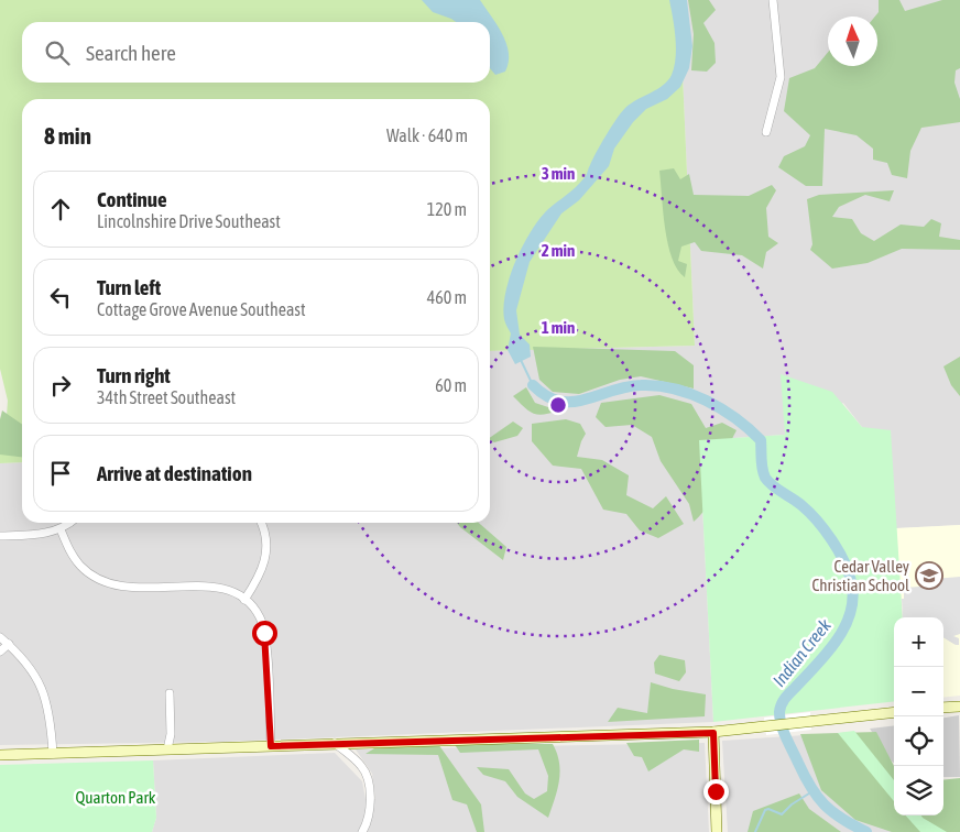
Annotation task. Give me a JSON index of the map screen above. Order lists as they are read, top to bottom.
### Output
{
  "water": ["Indian Creek"],
  "parks": ["Quarton Park"],
  "places": {
    "school or university": ["Cedar Valley Christian School"]
  },
  "north": "top",
  "page": {
    "search": "Search here",
    "heading": ["8 min", "Walk · 640 m"],
    "list": [
      ["Continue", "Lincolnshire Drive Southeast", "120 m"],
      ["Turn left", "Cottage Grove Avenue Southeast", "460 m"],
      ["Turn right", "34th Street Southeast", "60 m"],
      "Arrive at destination"
    ],
    "map_buttons": ["+", "−"]
  },
  "rings": ["3 min", "2 min", "1 min"]
}
